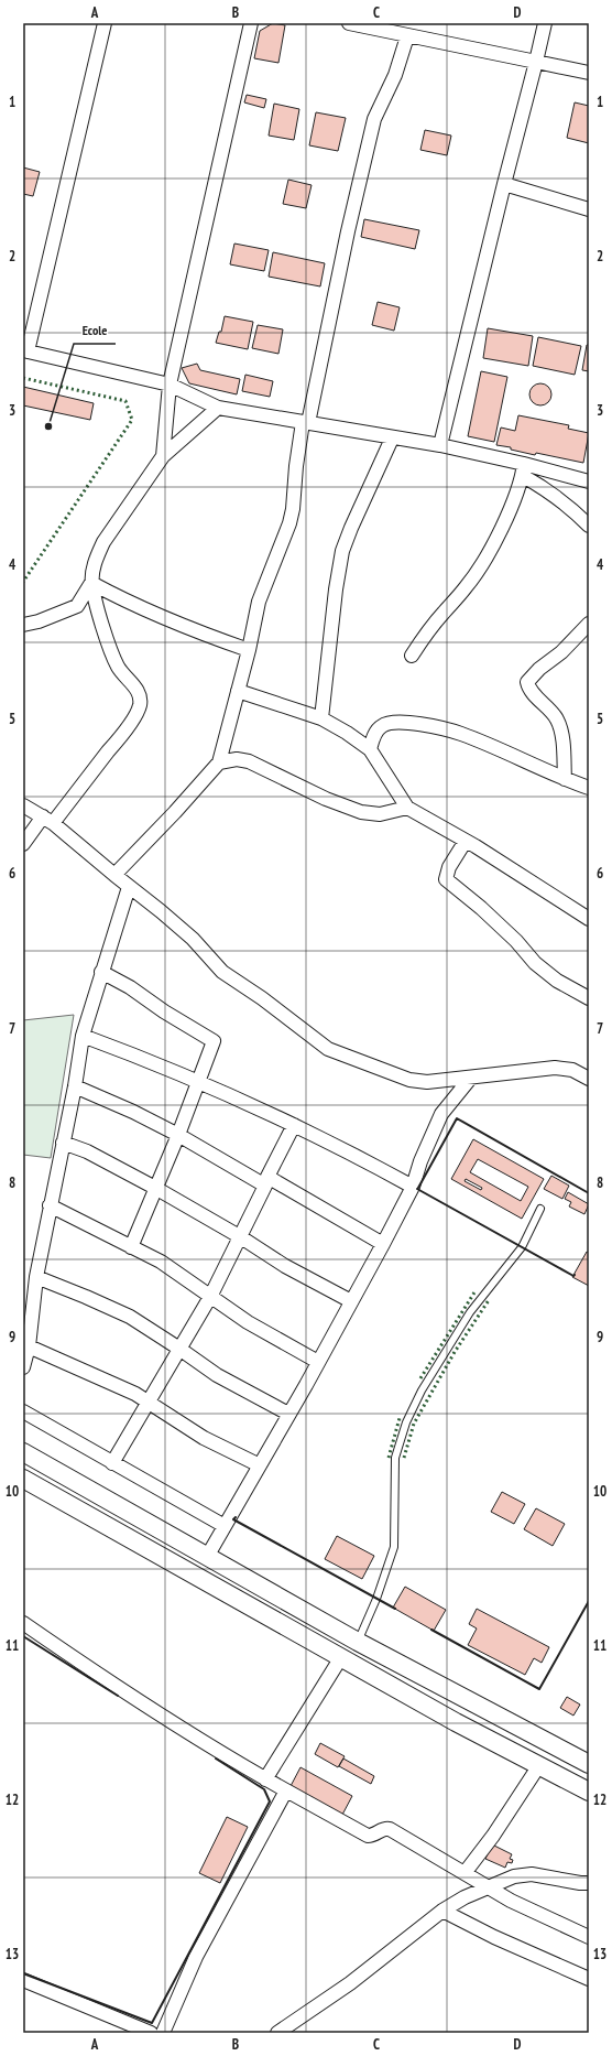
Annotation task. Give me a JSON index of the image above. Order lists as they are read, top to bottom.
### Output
{
  "places": ["Ecole"],
  "grid": {
    "columns": [
      "A",
      "B",
      "C",
      "D"
    ],
    "rows": [
      "1",
      "2",
      "3",
      "4",
      "5",
      "6",
      "7",
      "8",
      "9",
      "10",
      "11",
      "12",
      "13"
    ]
  }
}
